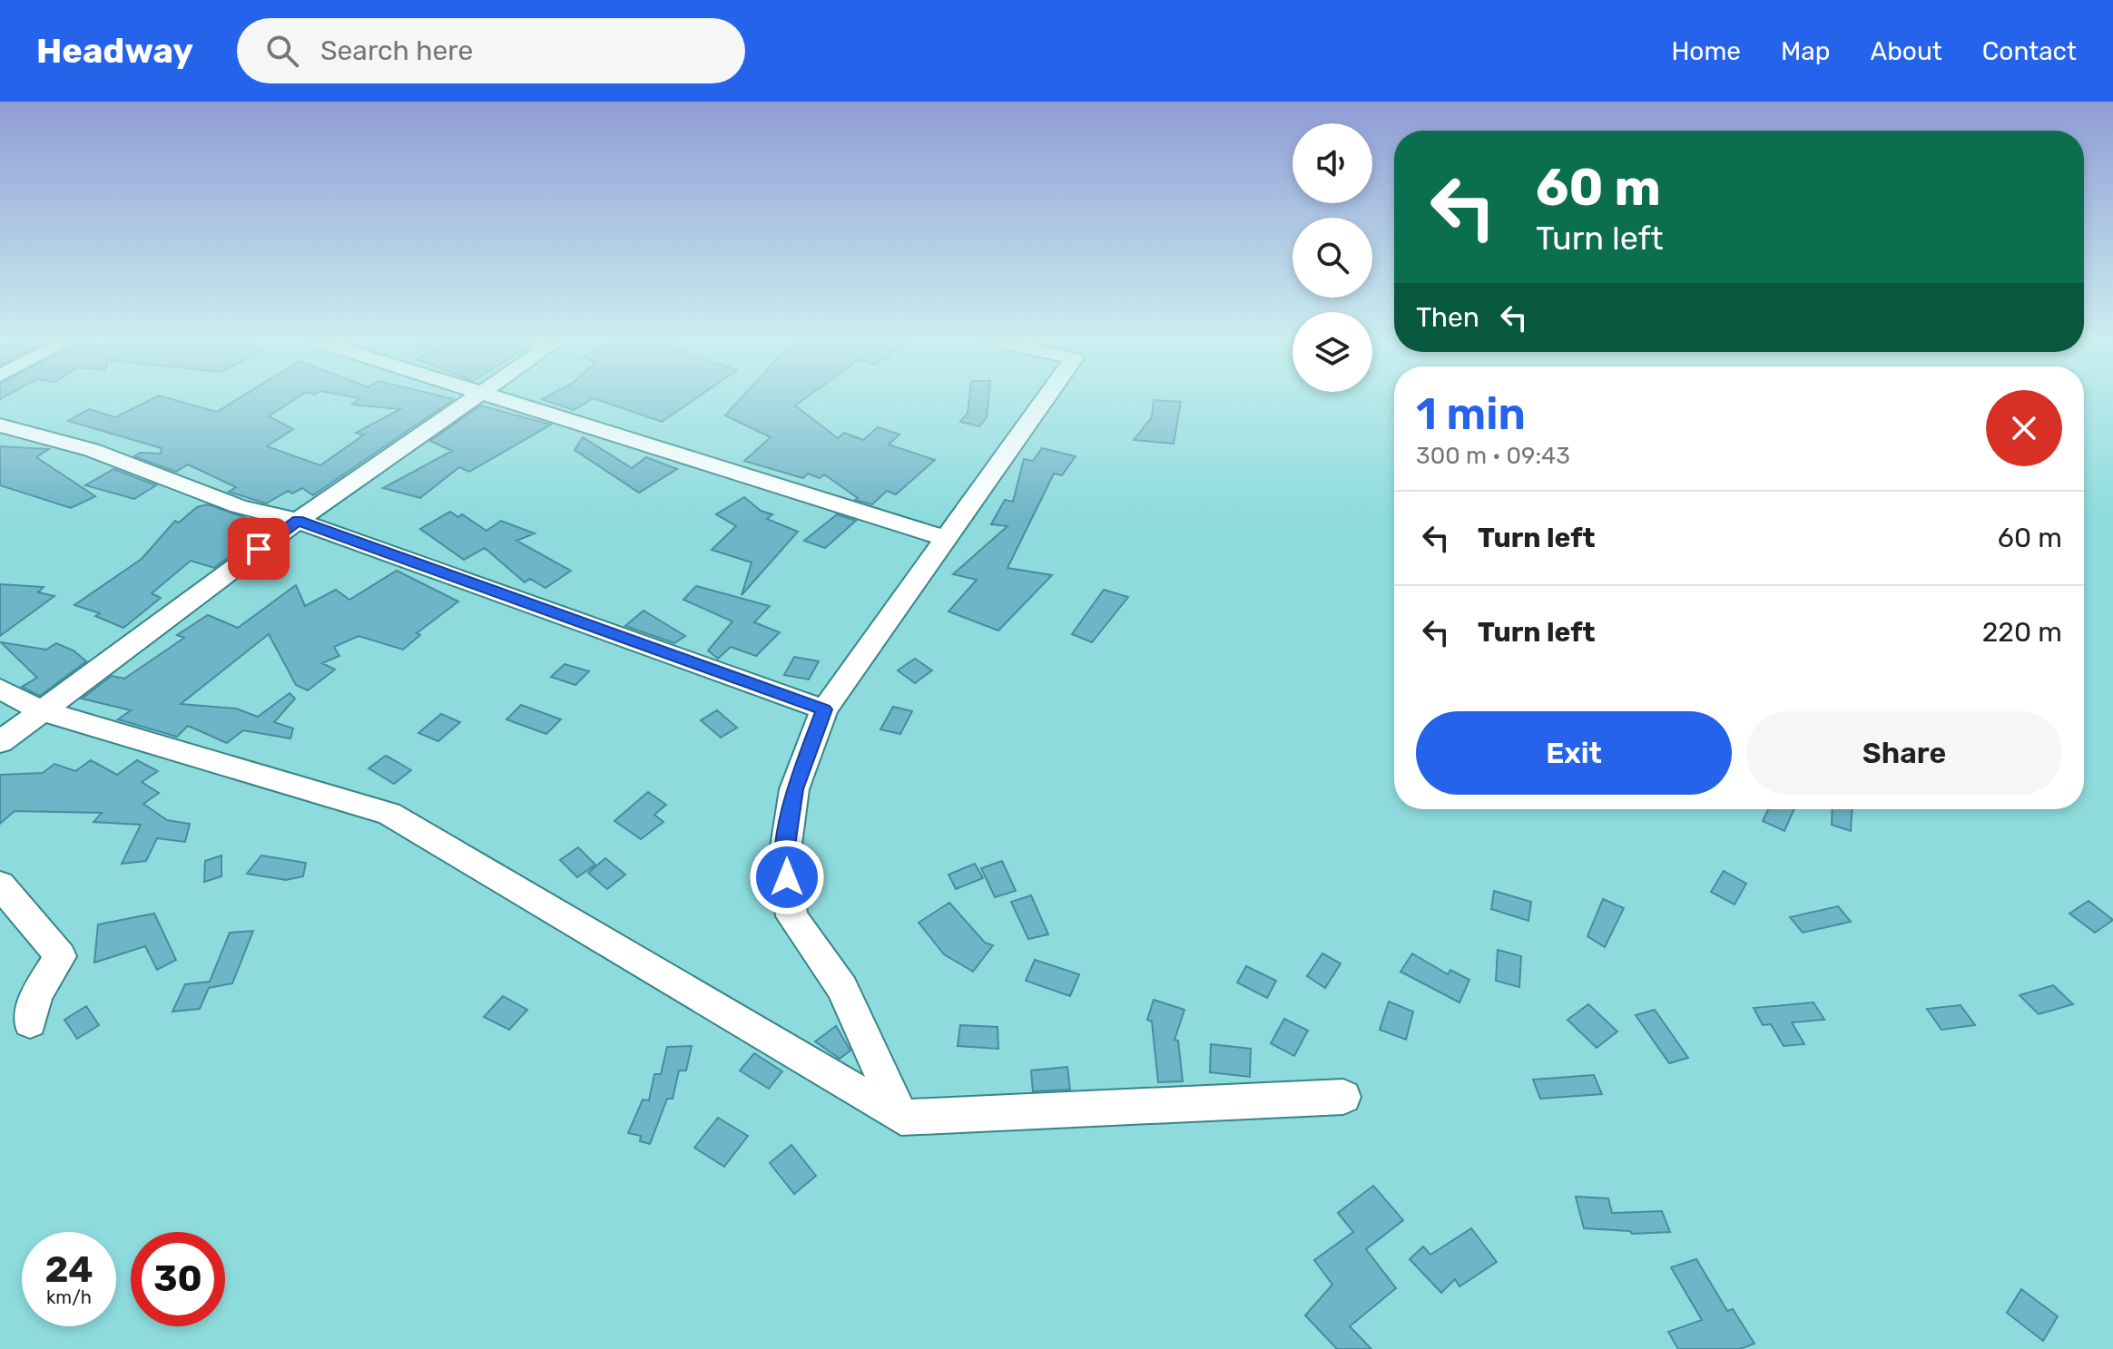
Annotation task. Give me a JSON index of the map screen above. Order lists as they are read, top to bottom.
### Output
{
  "page": {
    "header": "Headway",
    "search": "Search here",
    "nav": [
      "Home",
      "Map",
      "About",
      "Contact"
    ],
    "turn": ["60 m", "Turn left"],
    "then": "Then",
    "heading": ["1 min", "300 m · 09:43"],
    "list": [
      {
        "name": "Turn left",
        "value": "60 m"
      },
      {
        "name": "Turn left",
        "value": "220 m"
      }
    ],
    "buttons": ["Exit", "Share"],
    "speed": "24 km/h",
    "limit": "30"
  }
}
